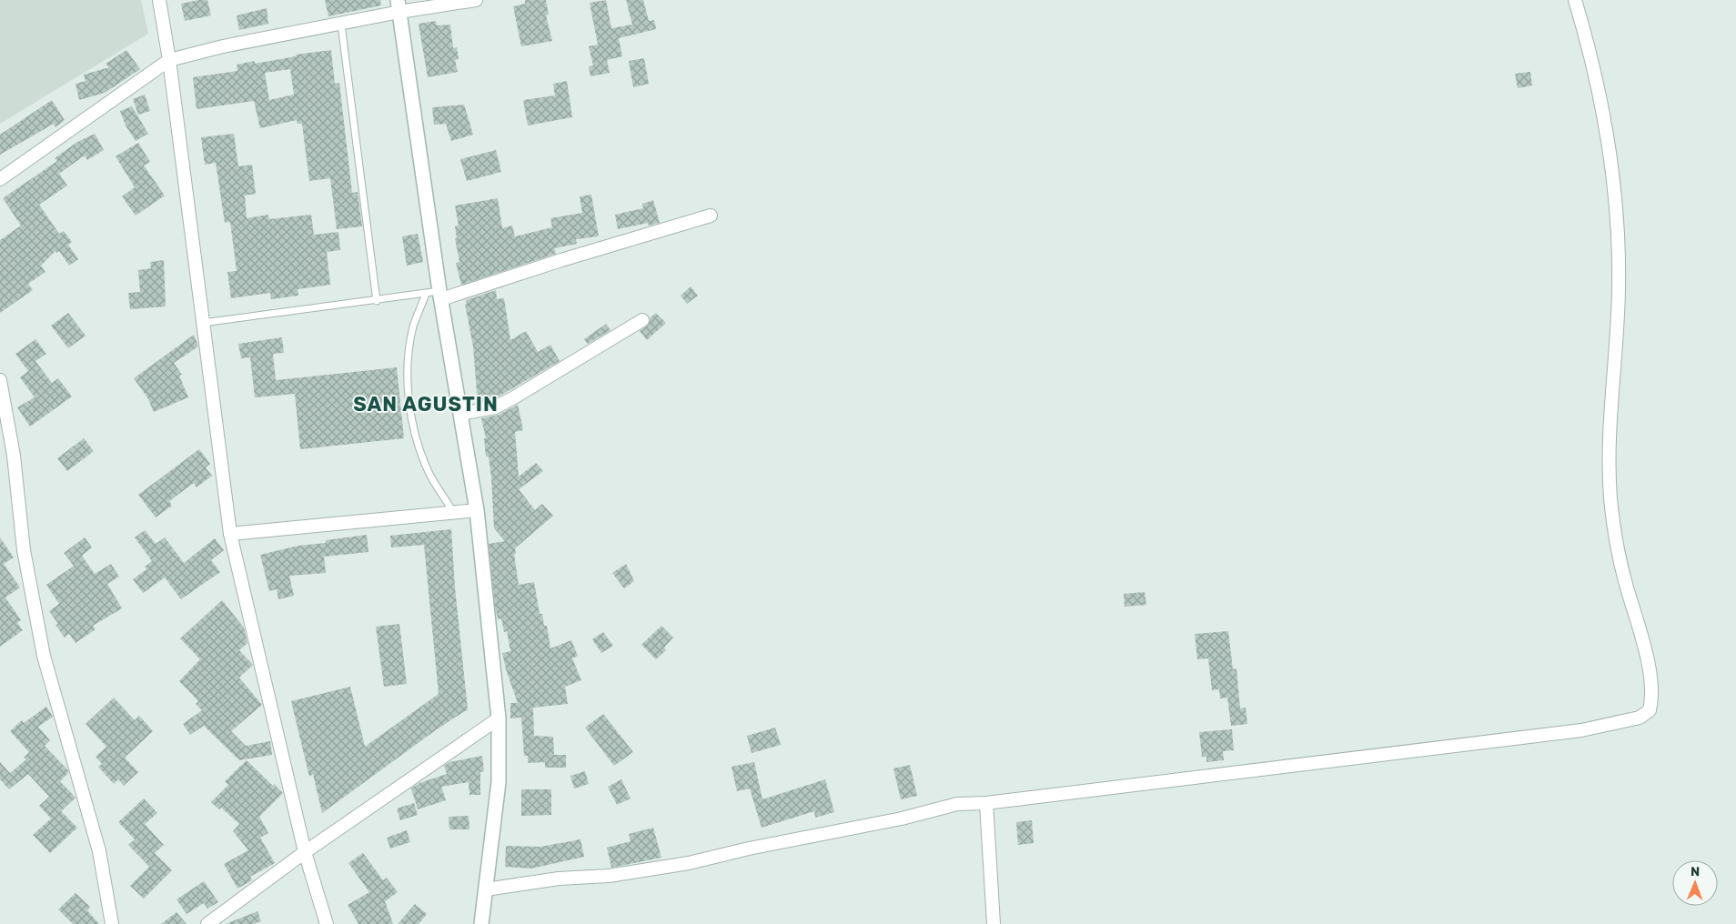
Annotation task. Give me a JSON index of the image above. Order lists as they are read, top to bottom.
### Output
{
  "districts": ["SAN AGUSTIN"],
  "north": "top"
}
